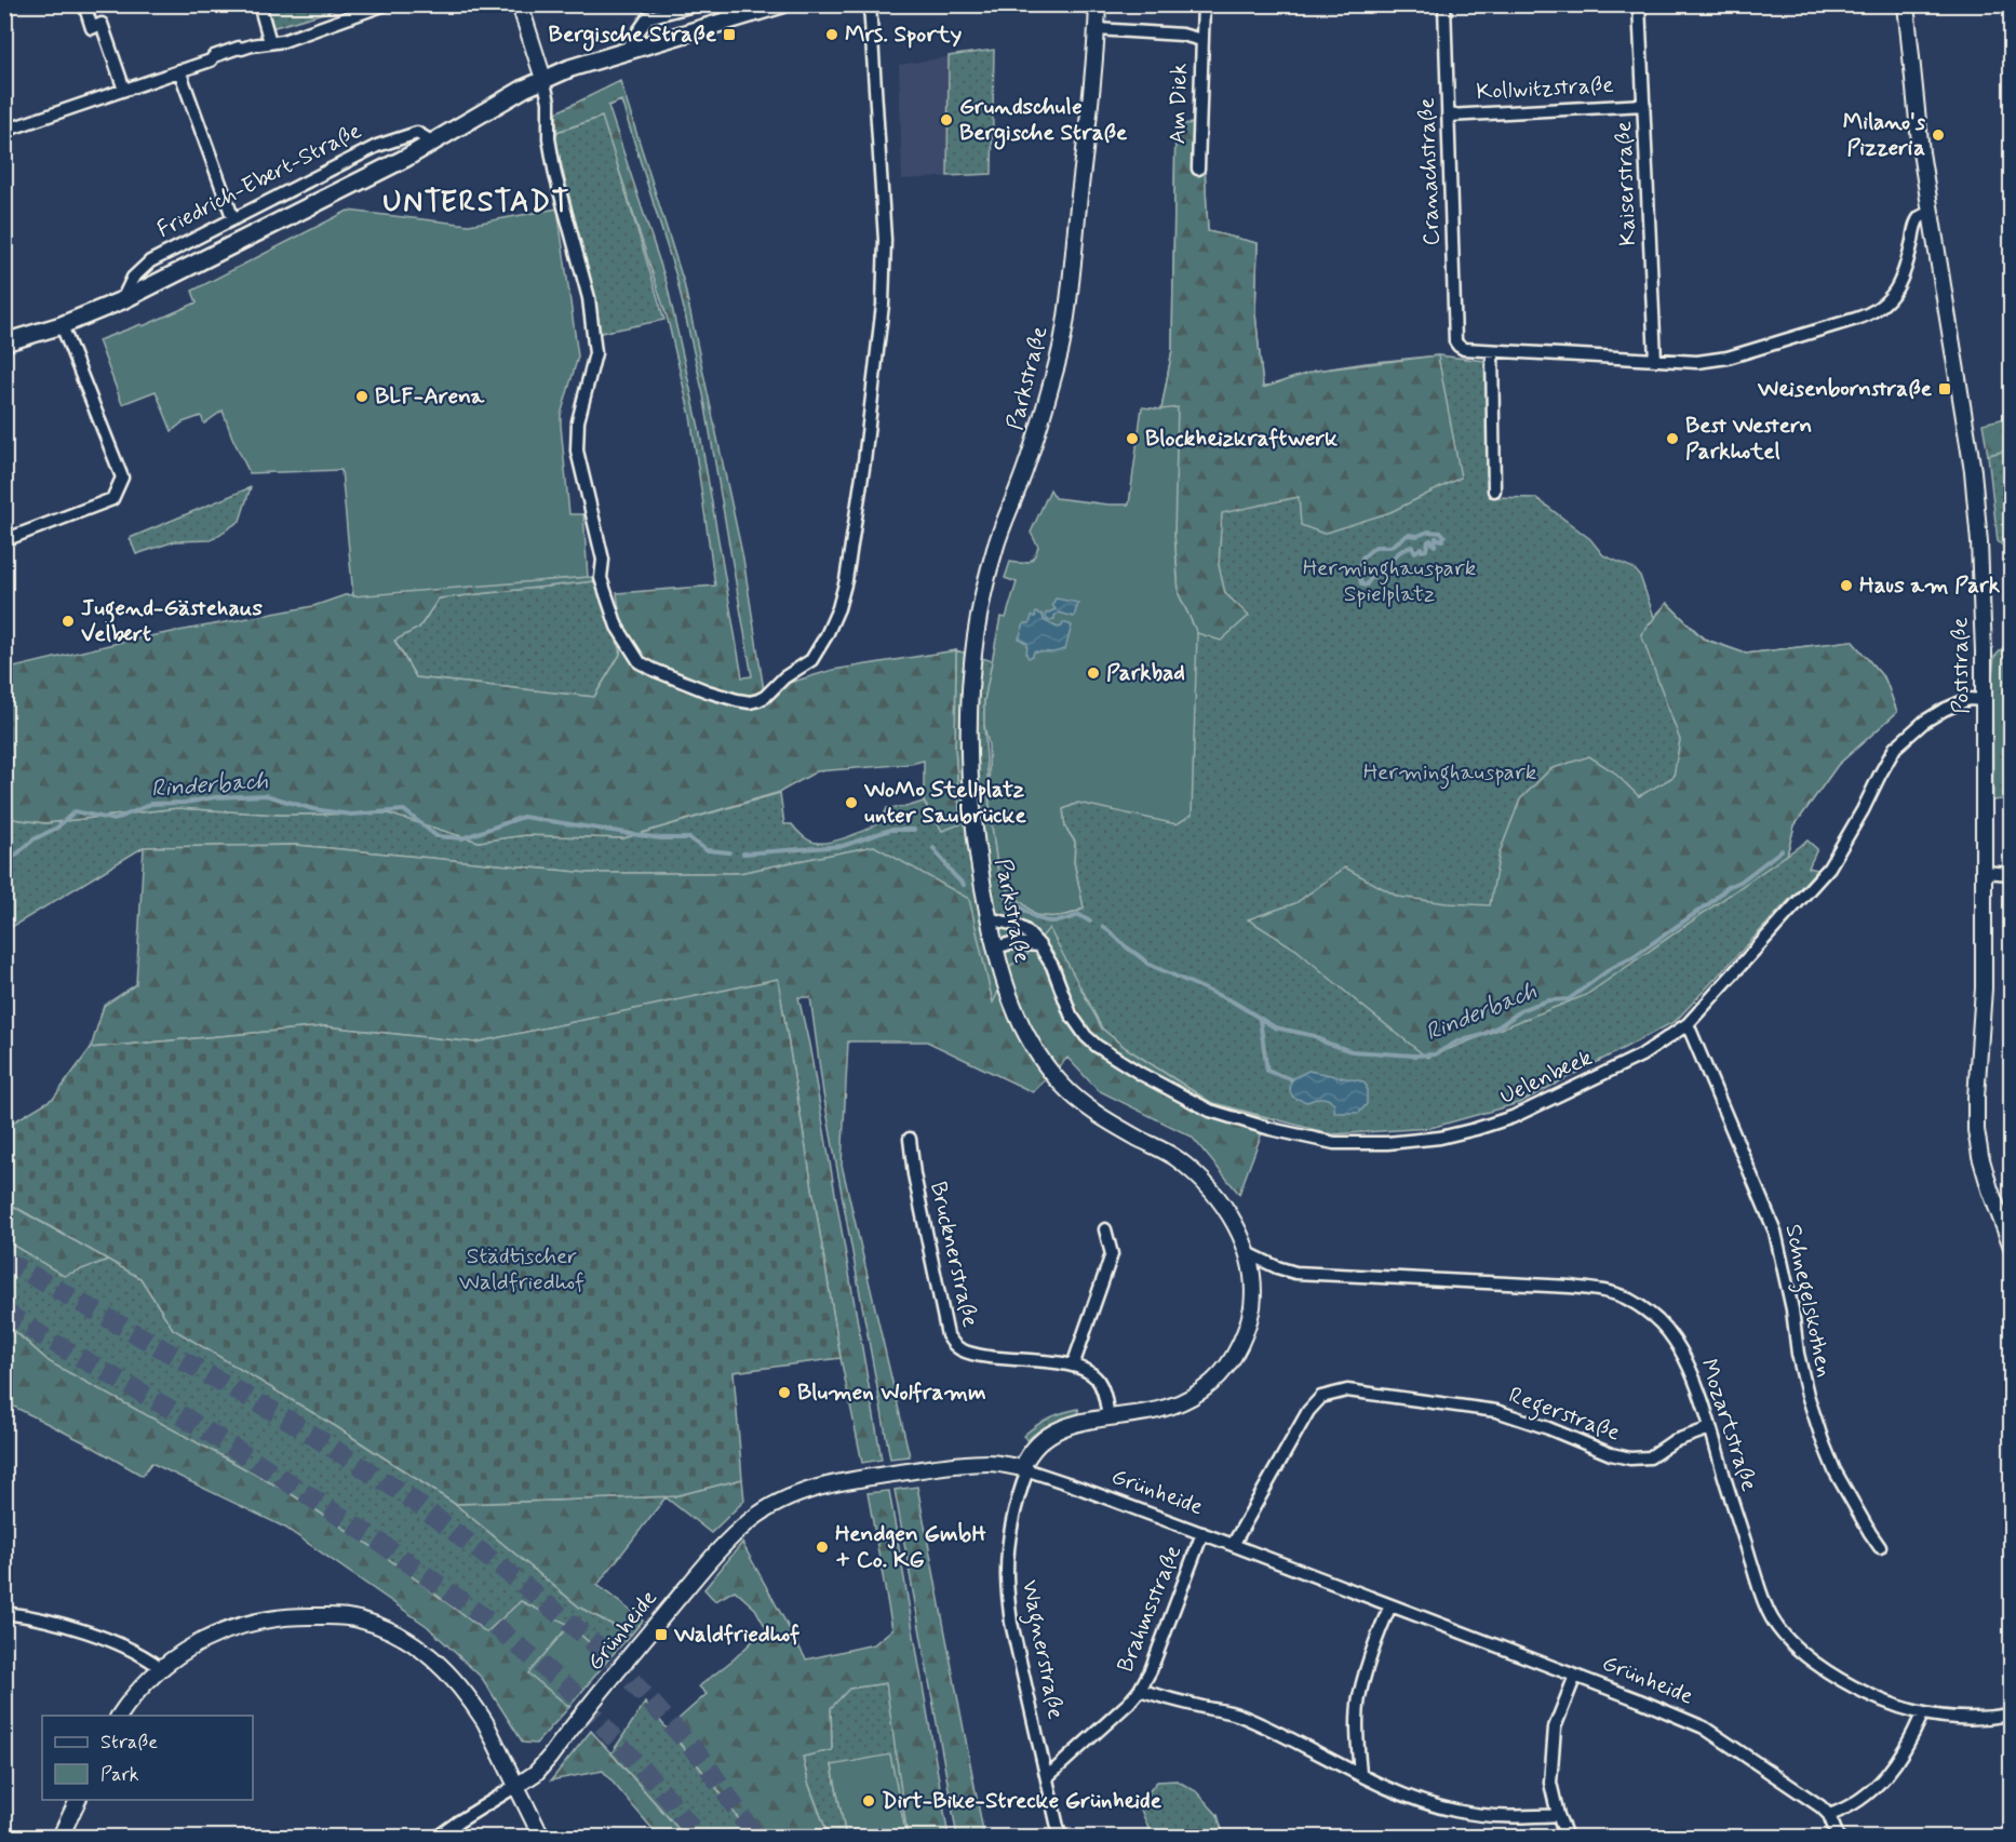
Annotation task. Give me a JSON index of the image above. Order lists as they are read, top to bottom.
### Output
{
  "streets": {
    "main road": ["Friedrich-Ebert-Straße"],
    "street": [
      "Kollwitzstraße",
      "Am Diek",
      "Cranachstraße",
      "Kaiserstraße",
      "Parkstraße",
      "Poststraße",
      "Uelenbeek",
      "Brucknerstraße",
      "Schnegelskothen",
      "Regerstraße",
      "Mozartstraße",
      "Grünheide",
      "Brahmsstraße",
      "Wagnerstraße"
    ]
  },
  "crossings": [
    ["Kollwitzstraße", "Cranachstraße"],
    ["Kollwitzstraße", "Kaiserstraße"],
    ["Am Diek", "Parkstraße"],
    ["Parkstraße", "Uelenbeek"],
    ["Parkstraße", "Brucknerstraße"],
    ["Parkstraße", "Mozartstraße"],
    ["Parkstraße", "Grünheide"],
    ["Parkstraße", "Wagnerstraße"],
    ["Poststraße", "Uelenbeek"],
    ["Uelenbeek", "Schnegelskothen"],
    ["Regerstraße", "Mozartstraße"],
    ["Regerstraße", "Grünheide"],
    ["Grünheide", "Brahmsstraße"],
    ["Grünheide", "Wagnerstraße"],
    ["Brahmsstraße", "Wagnerstraße"]
  ],
  "districts": ["UNTERSTADT"],
  "water": ["Rinderbach"],
  "parks": ["Herminghauspark Spielplatz", "Herminghauspark", "Städtischer Waldfriedhof"],
  "places": {
    "transit": ["Bergische Straße", "Weisenbornstraße", "Waldfriedhof"],
    "other": [
      "Mrs. Sporty",
      "Grundschule Bergische Straße",
      "Milano's Pizzeria",
      "BLF-Arena",
      "Blockheizkraftwerk",
      "Best Western Parkhotel",
      "Haus am Park",
      "Jugend-Gästehaus Velbert",
      "Parkbad",
      "WoMo Stellplatz unter Saubrücke",
      "Blumen Wolframm",
      "Hendgen GmbH + Co. KG",
      "Dirt-Bike-Strecke Grünheide"
    ]
  },
  "legend": ["Straße", "Park"]
}
